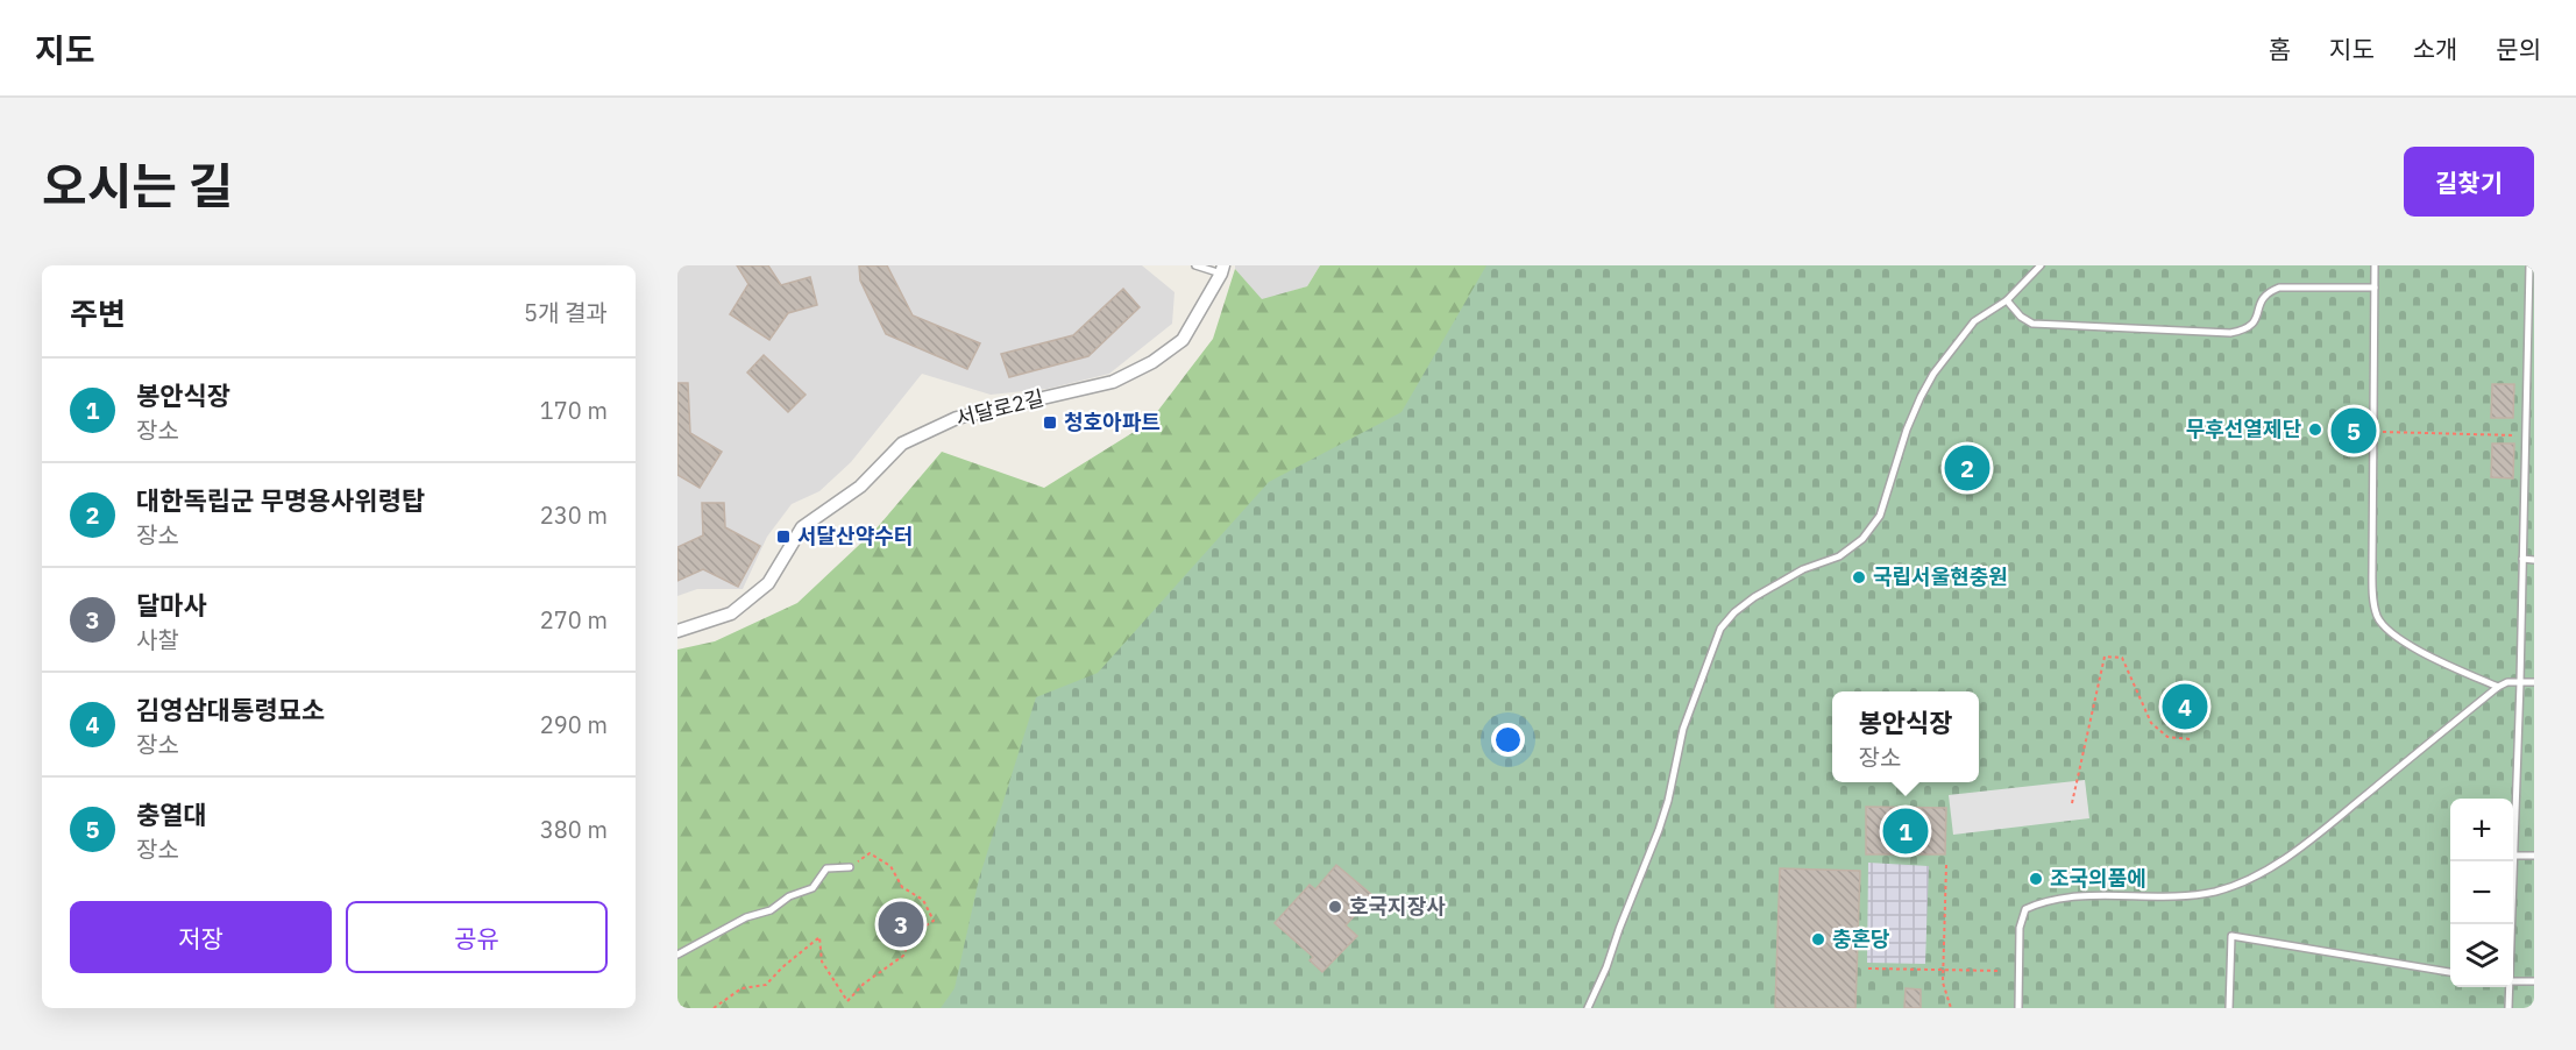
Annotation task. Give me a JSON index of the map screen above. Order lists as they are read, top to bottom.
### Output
{
  "streets": {
    "street": ["서달로2길"]
  },
  "places": {
    "transit": ["청호아파트", "서달산약수터"],
    "other": [
      "무후선열제단",
      "국립서울현충원",
      "조국의품에",
      "호국지장사",
      "충혼당"
    ]
  },
  "page": {
    "header": "지도",
    "nav": [
      "홈",
      "지도",
      "소개",
      "문의"
    ],
    "title": "오시는 길",
    "buttons": [
      "길찾기",
      ["저장", "공유"]
    ],
    "heading": ["주변", "5개 결과"],
    "list": [
      {
        "mark": "1",
        "name": "봉안식장",
        "note": "장소",
        "value": "170 m"
      },
      {
        "mark": "2",
        "name": "대한독립군 무명용사위령탑",
        "note": "장소",
        "value": "230 m"
      },
      {
        "mark": "3",
        "name": "달마사",
        "note": "사찰",
        "value": "270 m"
      },
      {
        "mark": "4",
        "name": "김영삼대통령묘소",
        "note": "장소",
        "value": "290 m"
      },
      {
        "mark": "5",
        "name": "충열대",
        "note": "장소",
        "value": "380 m"
      }
    ],
    "pins": [
      "5",
      "2",
      "4",
      "1",
      "3"
    ],
    "popup": ["봉안식장", "장소"],
    "map_buttons": ["+", "−"]
  }
}
